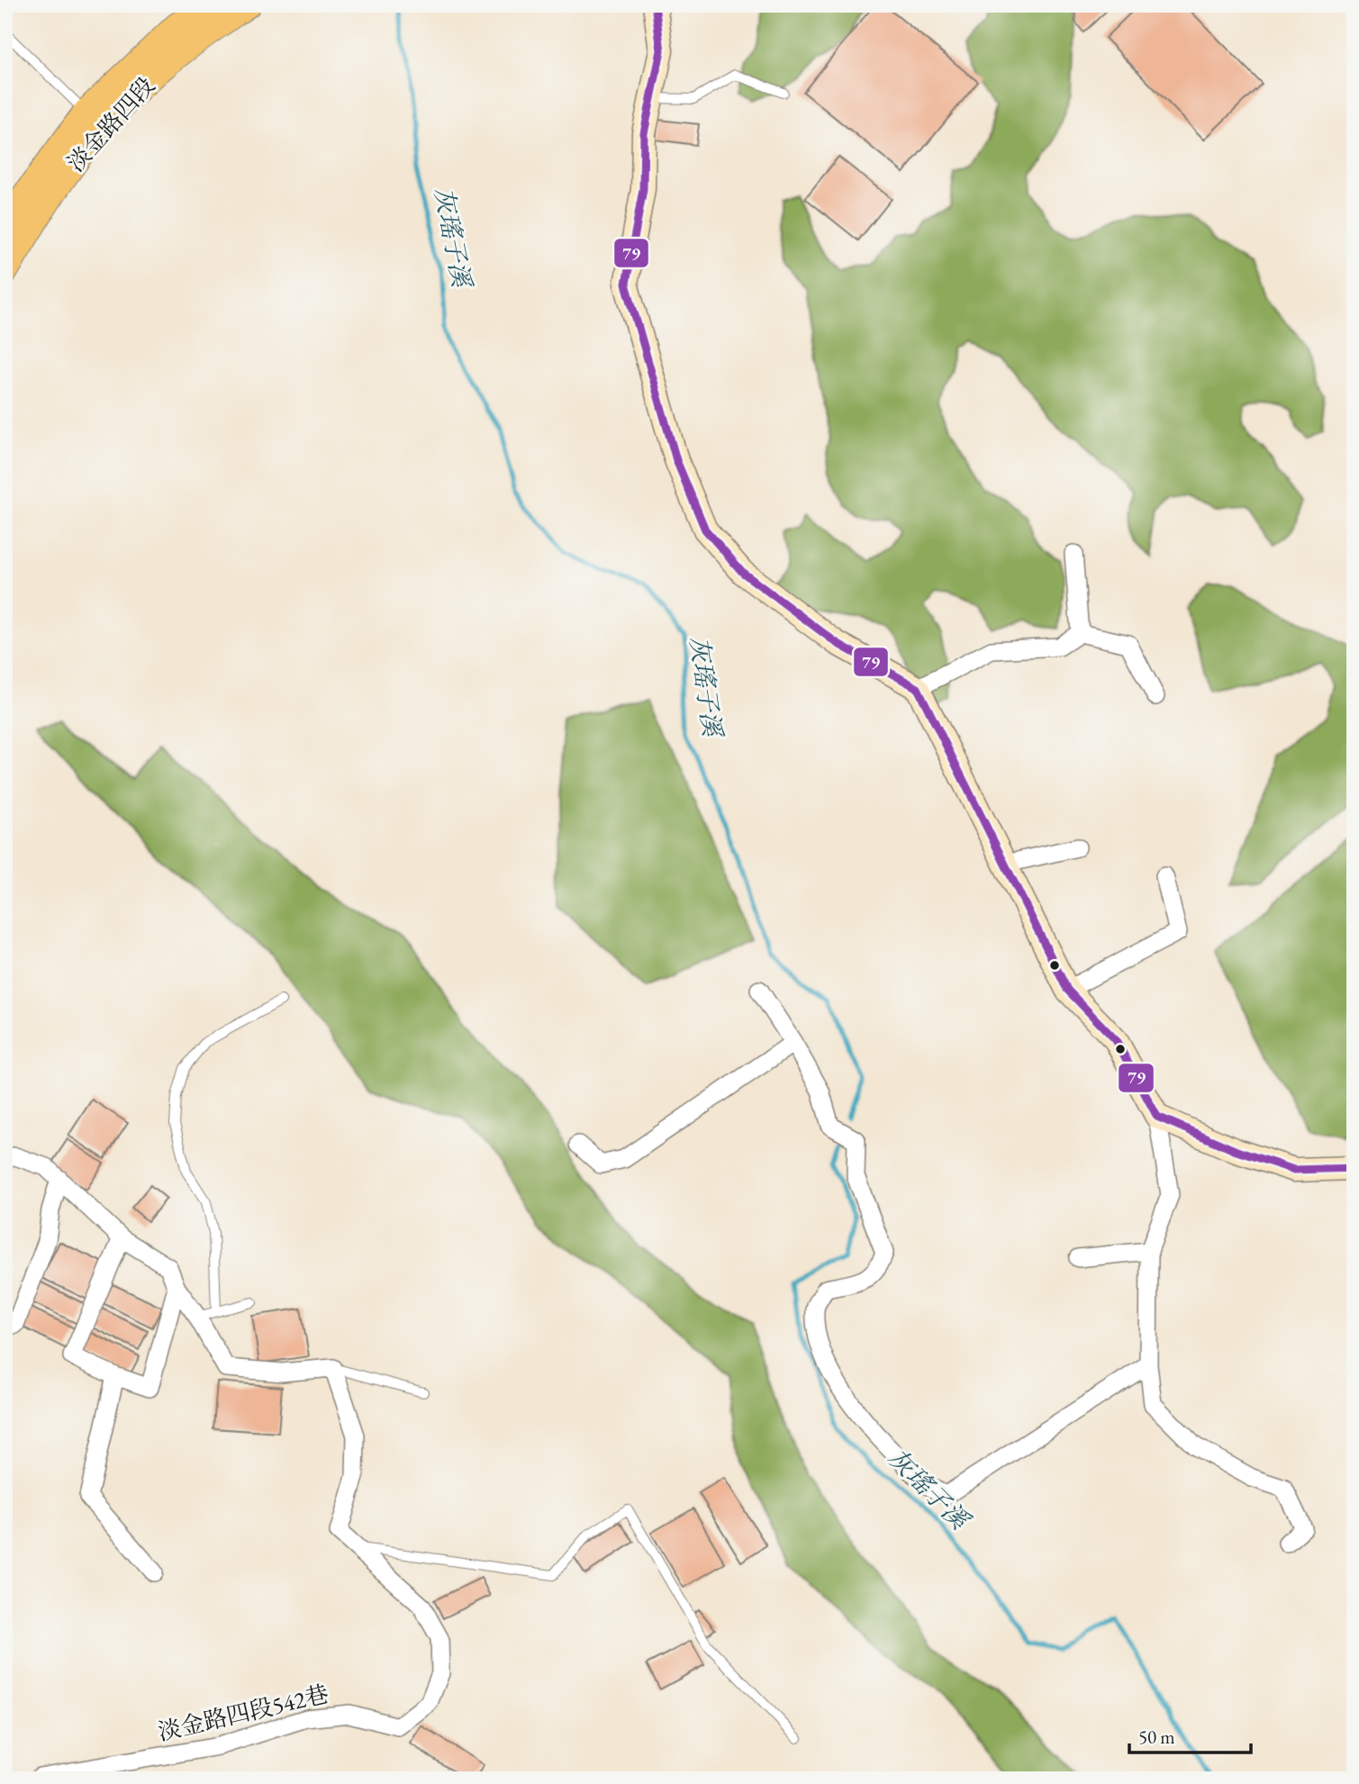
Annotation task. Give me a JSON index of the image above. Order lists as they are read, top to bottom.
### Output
{
  "streets": {
    "main road": ["淡金路四段"],
    "street": ["淡金路四段542巷"]
  },
  "water": ["灰瑤子溪"],
  "lines": ["transit line 79"],
  "scale_bar": "50 m"
}
